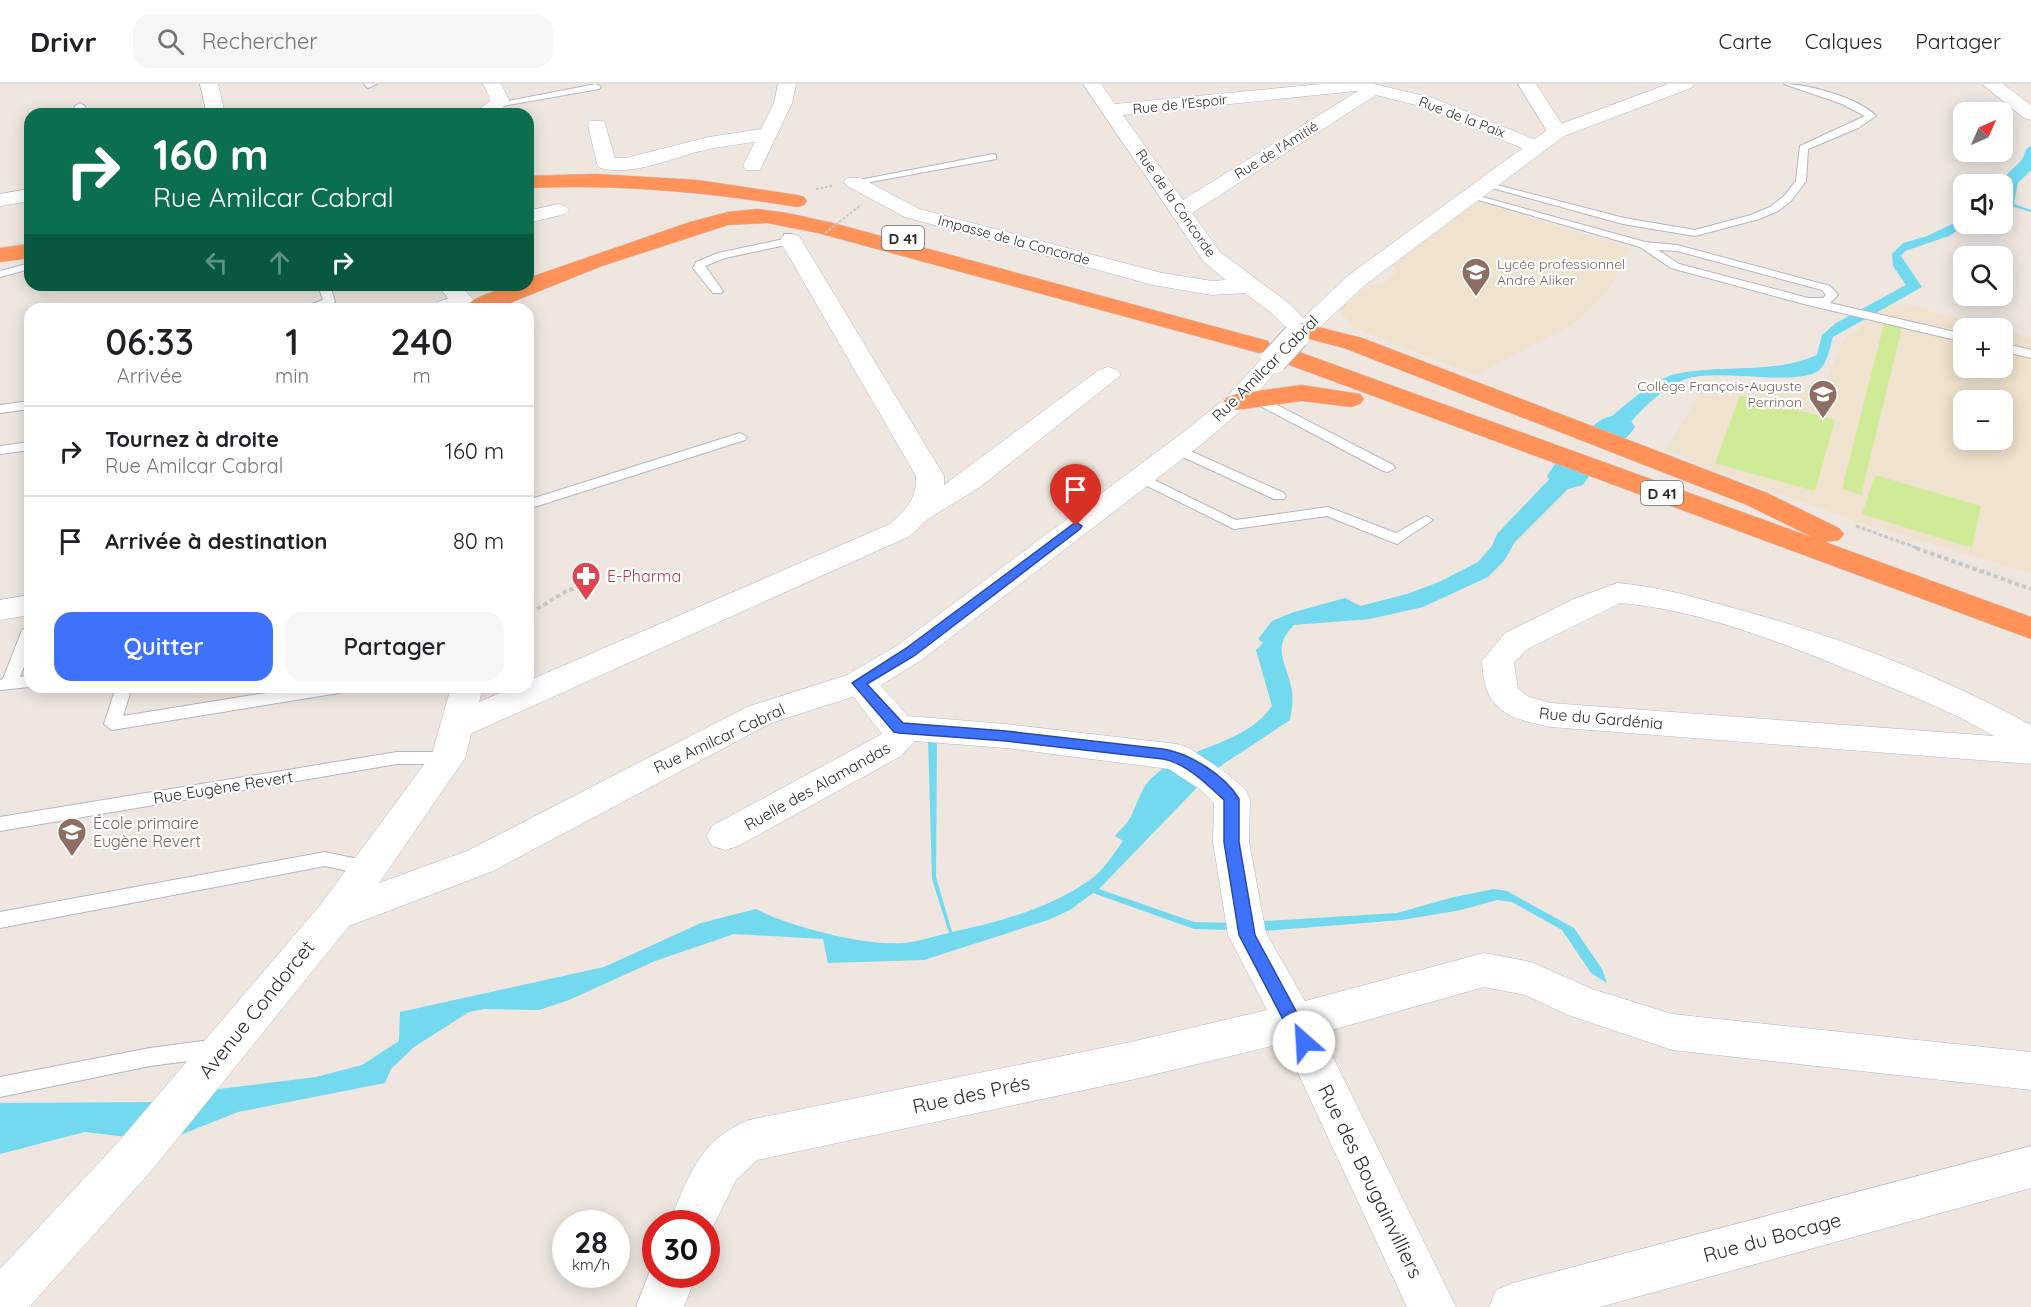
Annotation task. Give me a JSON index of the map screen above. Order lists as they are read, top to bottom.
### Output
{
  "streets": {
    "highway": ["D 41"],
    "street": [
      "Rue de l'Espoir",
      "Rue de la Paix",
      "Rue de l'Amitié",
      "Rue de la Concorde",
      "Impasse de la Concorde",
      "Rue Amilcar Cabral",
      "Rue du Gardénia",
      "Ruelle des Alamandas",
      "Avenue Condorcet",
      "Rue des Prés",
      "Rue des Bougainvilliers",
      "Rue du Bocage"
    ],
    "lane": ["Rue Eugène Revert"]
  },
  "crossings": [
    ["Rue de l'Espoir", "Rue de la Paix"],
    ["Rue de l'Espoir", "Rue de l'Amitié"],
    ["Rue de l'Espoir", "Rue de la Concorde"],
    ["Rue de la Paix", "Rue de l'Amitié"],
    ["Rue de la Paix", "Rue Amilcar Cabral"],
    ["Rue de l'Amitié", "Rue de la Concorde"],
    ["Rue de la Concorde", "D 41"],
    ["Rue de la Concorde", "Impasse de la Concorde"],
    ["Rue de la Concorde", "Rue Amilcar Cabral"],
    ["D 41", "Rue Amilcar Cabral"],
    ["Rue Amilcar Cabral", "Ruelle des Alamandas"],
    ["Rue Amilcar Cabral", "Avenue Condorcet"],
    ["Ruelle des Alamandas", "Rue des Prés"],
    ["Ruelle des Alamandas", "Rue des Bougainvilliers"],
    ["Rue Eugène Revert", "Avenue Condorcet"],
    ["Rue des Prés", "Rue des Bougainvilliers"]
  ],
  "places": {
    "school or university": ["Lycée professionnel André Aliker", "Collège François-Auguste Perrinon", "École primaire Eugène Revert"],
    "pharmacy": ["E-Pharma"]
  },
  "north": "top right",
  "page": {
    "header": "Drivr",
    "search": "Rechercher",
    "nav": ["Carte", "Calques", "Partager"],
    "map_buttons": ["+", "−"],
    "turn": ["160 m", "Rue Amilcar Cabral"],
    "eta": [
      "06:33",
      "Arrivée",
      "1",
      "min",
      "240",
      "m"
    ],
    "list": [
      {
        "name": "Tournez à droite",
        "note": "Rue Amilcar Cabral",
        "value": "160 m"
      },
      {
        "name": "Arrivée à destination",
        "value": "80 m"
      }
    ],
    "buttons": ["Quitter", "Partager"],
    "speed": "28 km/h",
    "limit": "30"
  }
}
